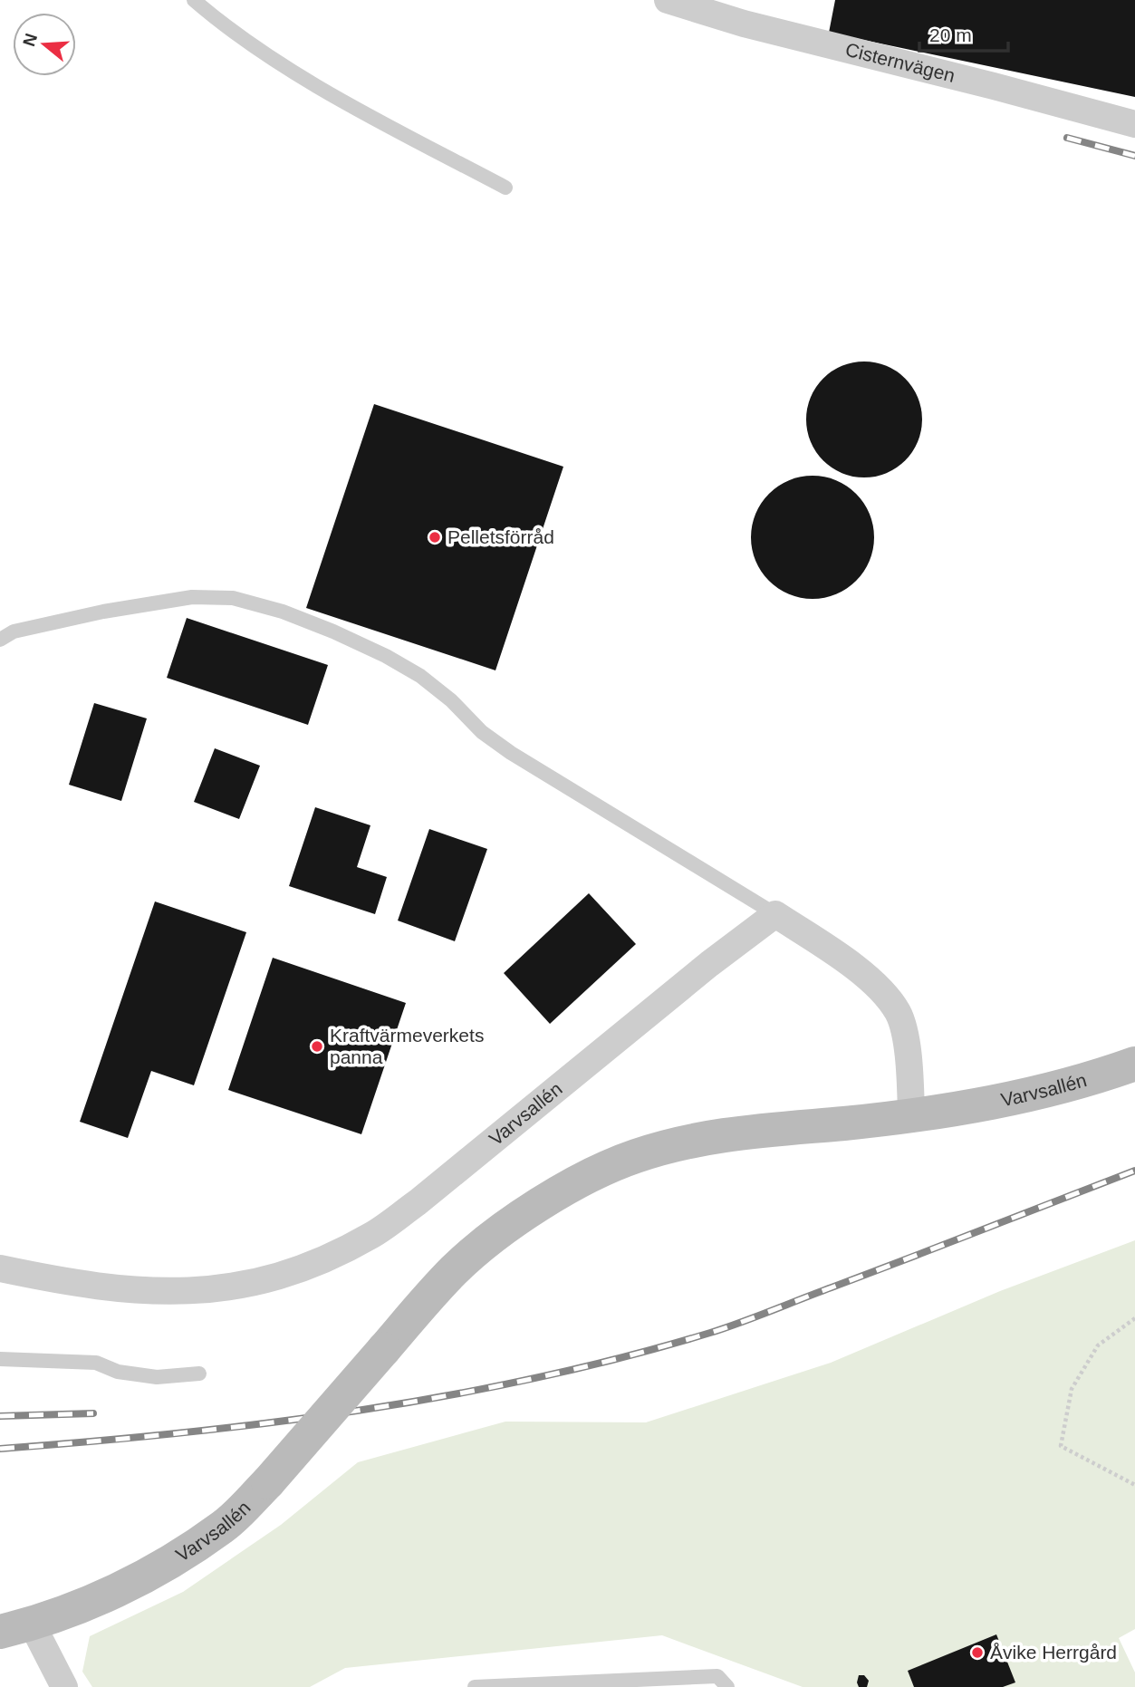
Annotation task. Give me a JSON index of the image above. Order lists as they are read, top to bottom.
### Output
{
  "streets": {
    "street": ["Cisternvägen", "Varvsallén"]
  },
  "places": ["Pelletsförråd", "Kraftvärmeverkets panna", "Åvike Herrgård"],
  "scale_bar": "20 m",
  "north": "left"
}
